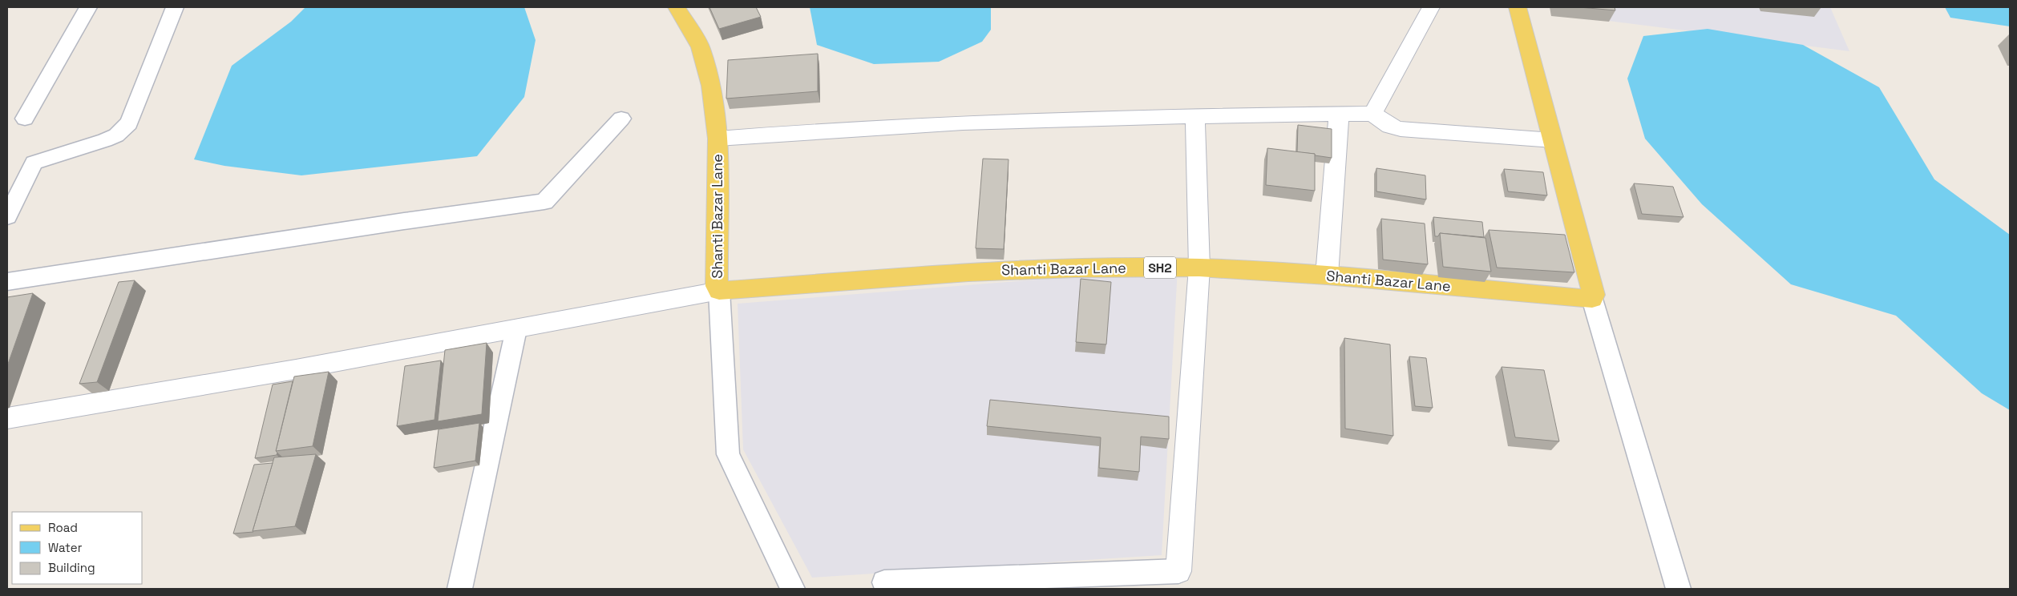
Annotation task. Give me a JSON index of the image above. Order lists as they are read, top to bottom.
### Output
{
  "streets": {
    "main road": ["Shanti Bazar Lane", "SH2"]
  },
  "legend": ["Road", "Water", "Building"]
}
